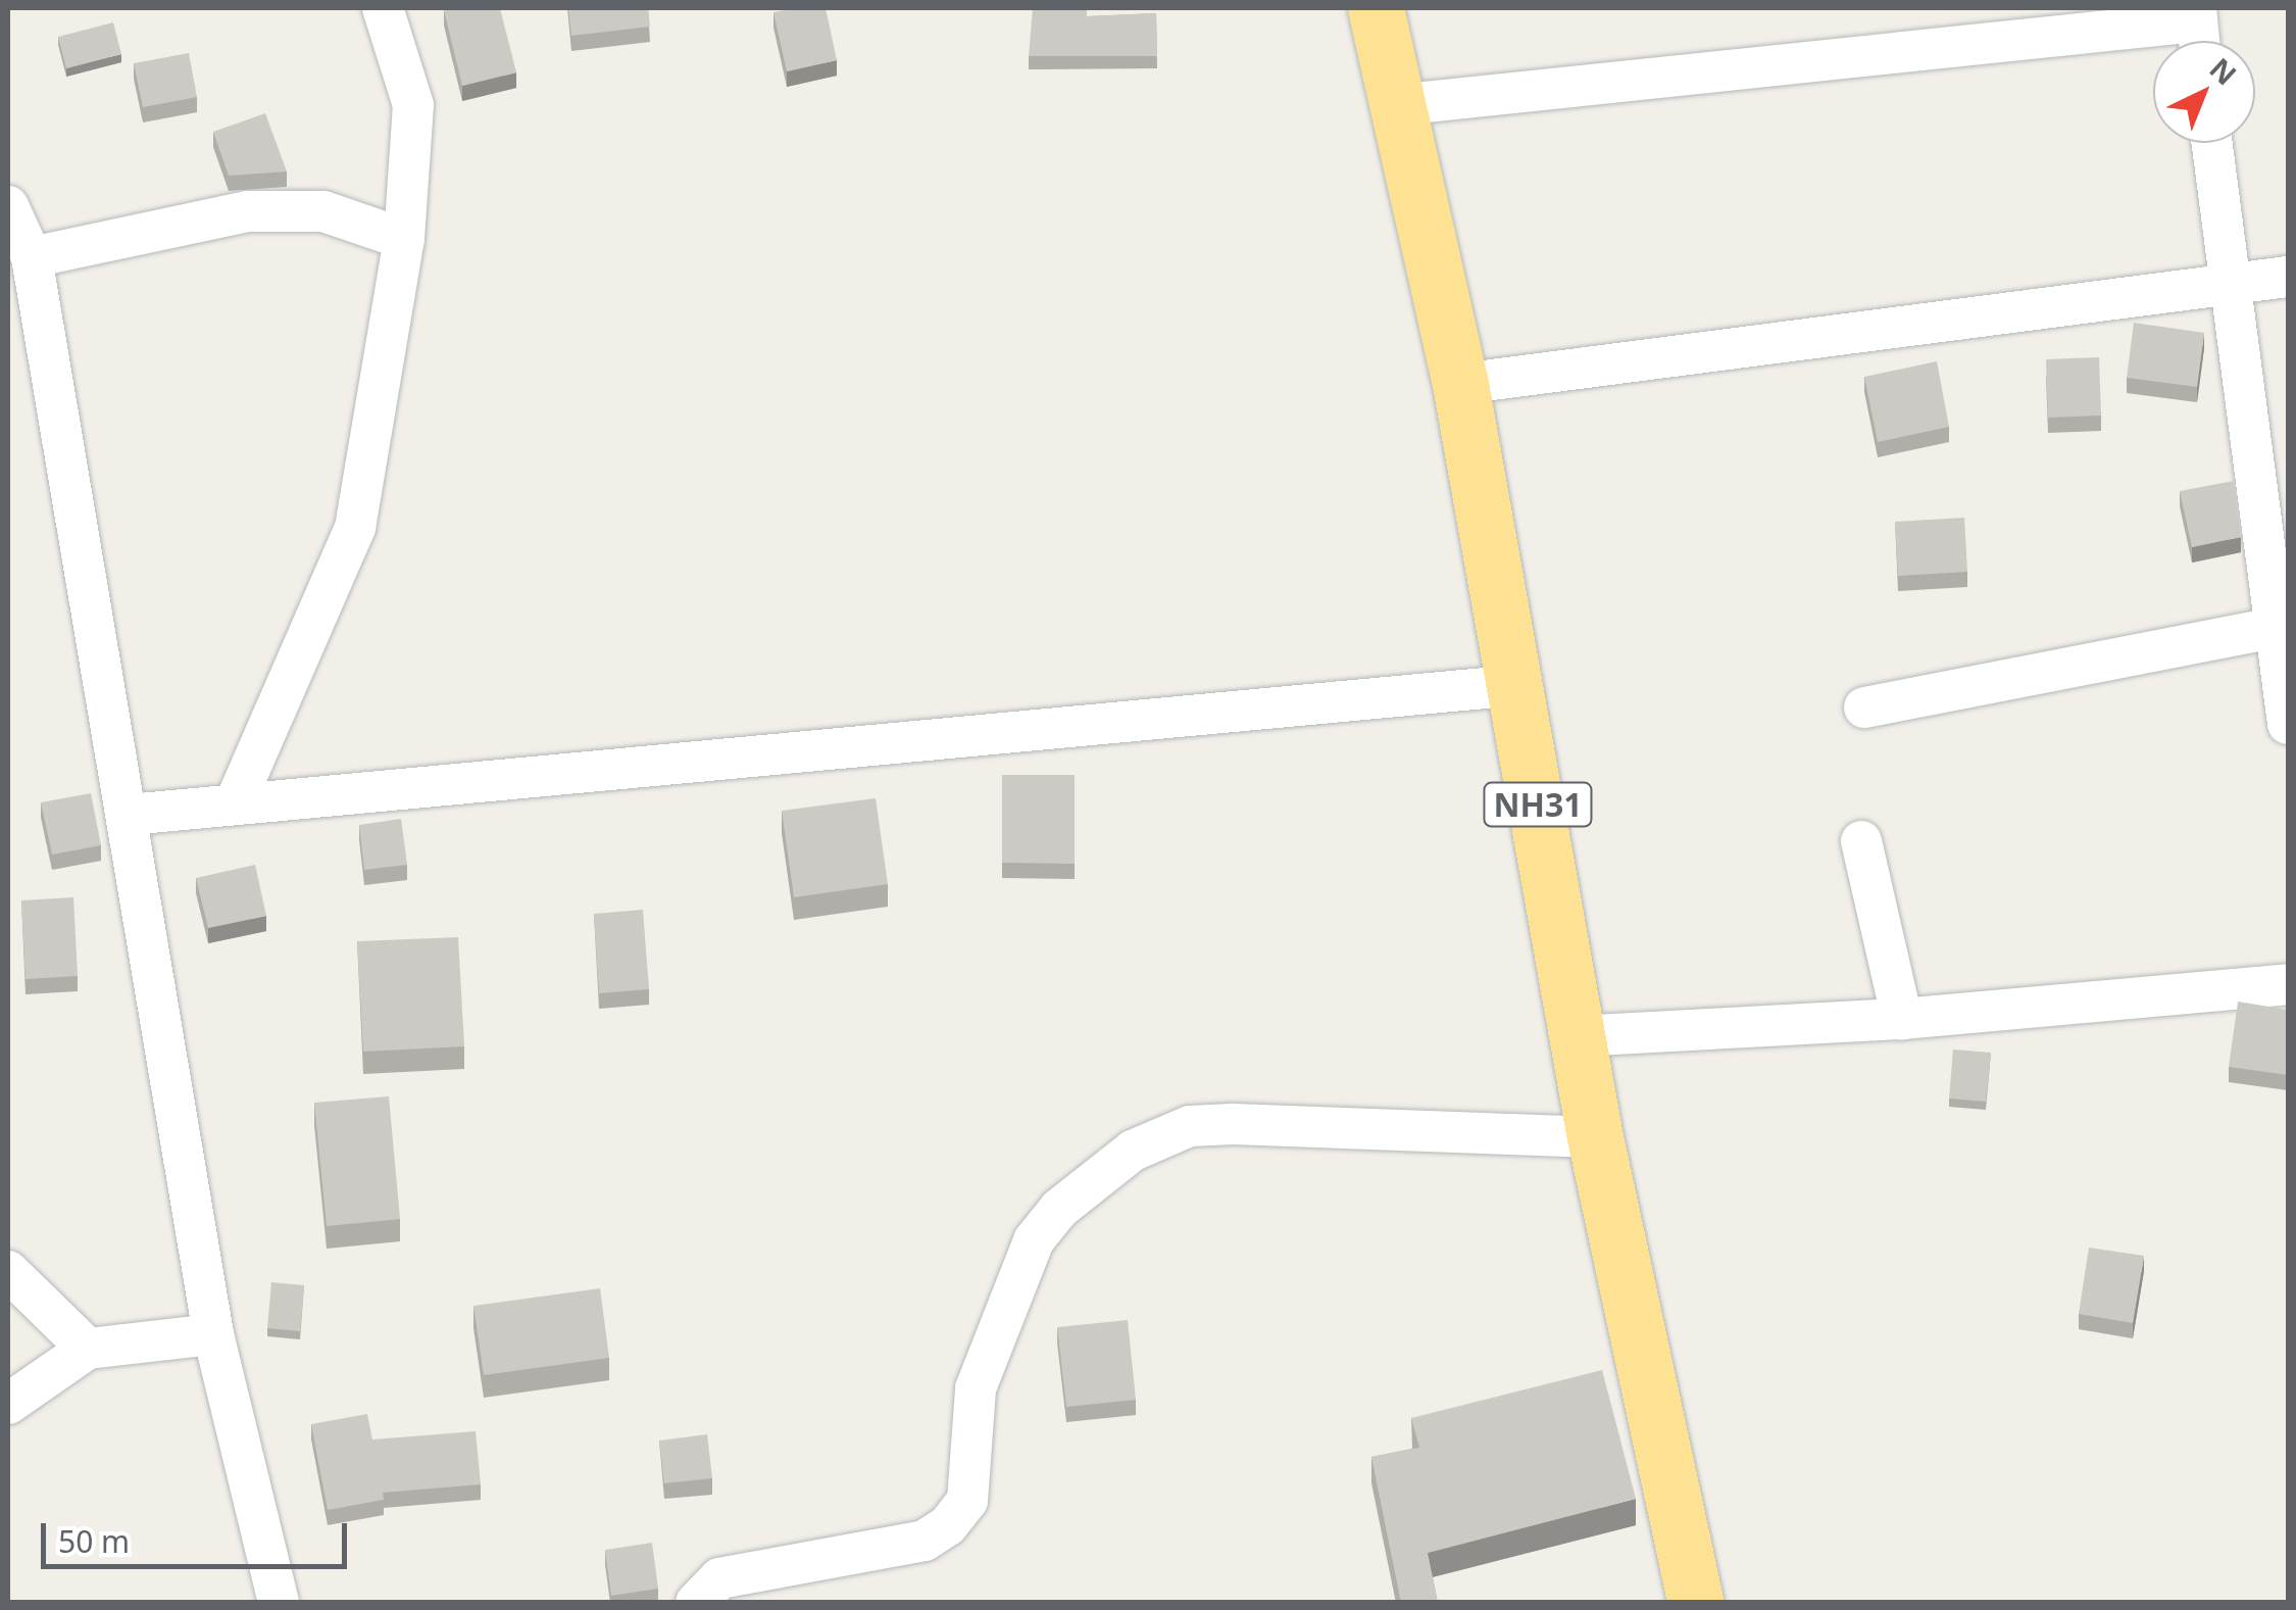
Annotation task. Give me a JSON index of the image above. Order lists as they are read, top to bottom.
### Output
{
  "streets": {
    "highway": ["NH31"]
  },
  "scale_bar": "50 m",
  "north": "top right"
}
